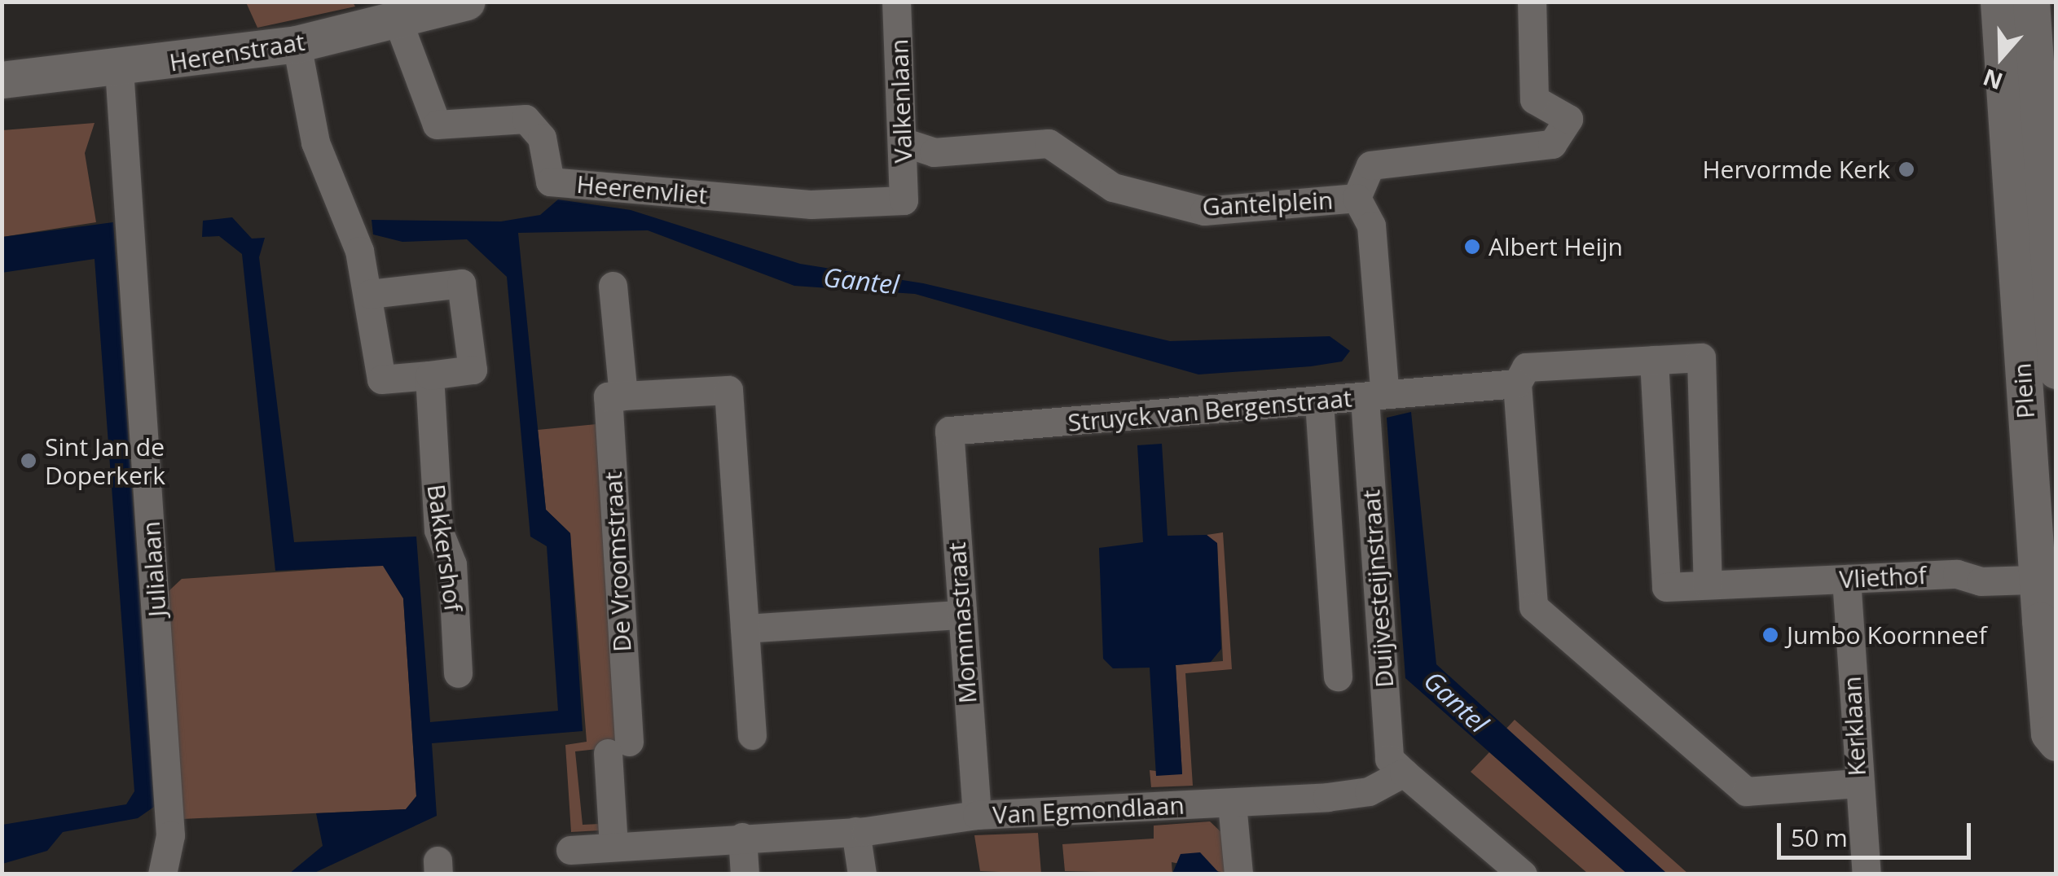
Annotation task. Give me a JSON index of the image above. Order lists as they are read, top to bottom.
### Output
{
  "streets": {
    "street": [
      "Herenstraat",
      "Valkenlaan",
      "Heerenvliet",
      "Gantelplein",
      "Plein",
      "Struyck van Bergenstraat",
      "Bakkershof",
      "De Vroomstraat",
      "Julialaan",
      "Vliethof",
      "Duijvesteijnstraat",
      "Mommastraat",
      "Kerklaan",
      "Van Egmondlaan"
    ]
  },
  "crossings": [
    ["Herenstraat", "Heerenvliet"],
    ["Herenstraat", "Julialaan"],
    ["Valkenlaan", "Heerenvliet"],
    ["Valkenlaan", "Gantelplein"],
    ["Gantelplein", "Struyck van Bergenstraat"],
    ["Gantelplein", "Duijvesteijnstraat"],
    ["Plein", "Vliethof"],
    ["Struyck van Bergenstraat", "Duijvesteijnstraat"],
    ["Struyck van Bergenstraat", "Mommastraat"],
    ["De Vroomstraat", "Van Egmondlaan"],
    ["Vliethof", "Kerklaan"],
    ["Duijvesteijnstraat", "Van Egmondlaan"],
    ["Mommastraat", "Van Egmondlaan"]
  ],
  "water": ["Gantel"],
  "places": [
    "Hervormde Kerk",
    "Albert Heijn",
    "Sint Jan de Doperkerk",
    "Jumbo Koornneef"
  ],
  "scale_bar": "50 m",
  "north": "bottom"
}
